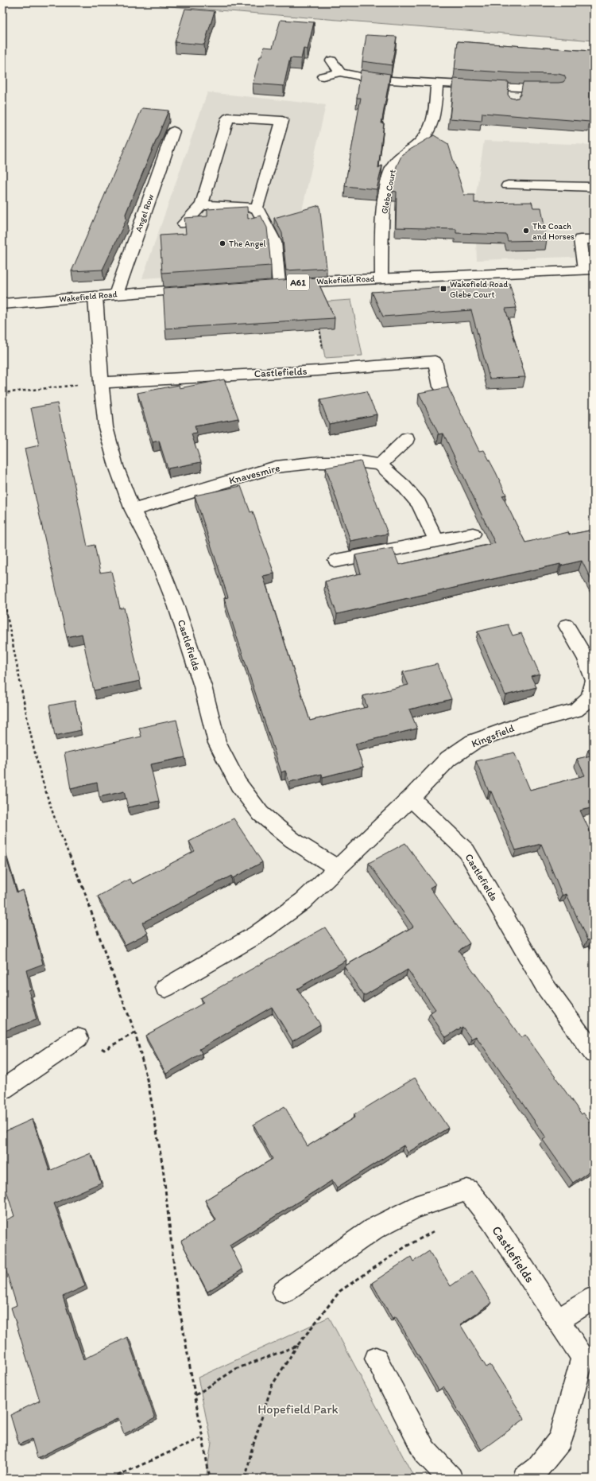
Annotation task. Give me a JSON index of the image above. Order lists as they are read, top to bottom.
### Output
{
  "streets": {
    "street": [
      "Glebe Court",
      "Angel Row",
      "Wakefield Road",
      "A61",
      "Castlefields",
      "Knavesmire",
      "Kingsfield"
    ]
  },
  "crossings": [
    ["Glebe Court", "Wakefield Road"],
    ["Angel Row", "Wakefield Road"],
    ["Wakefield Road", "Castlefields"],
    ["Castlefields", "Knavesmire"],
    ["Castlefields", "Kingsfield"]
  ],
  "parks": ["Hopefield Park"],
  "places": {
    "other": ["The Coach and Horses", "The Angel"],
    "transit": ["Wakefield Road Glebe Court"]
  }
}
